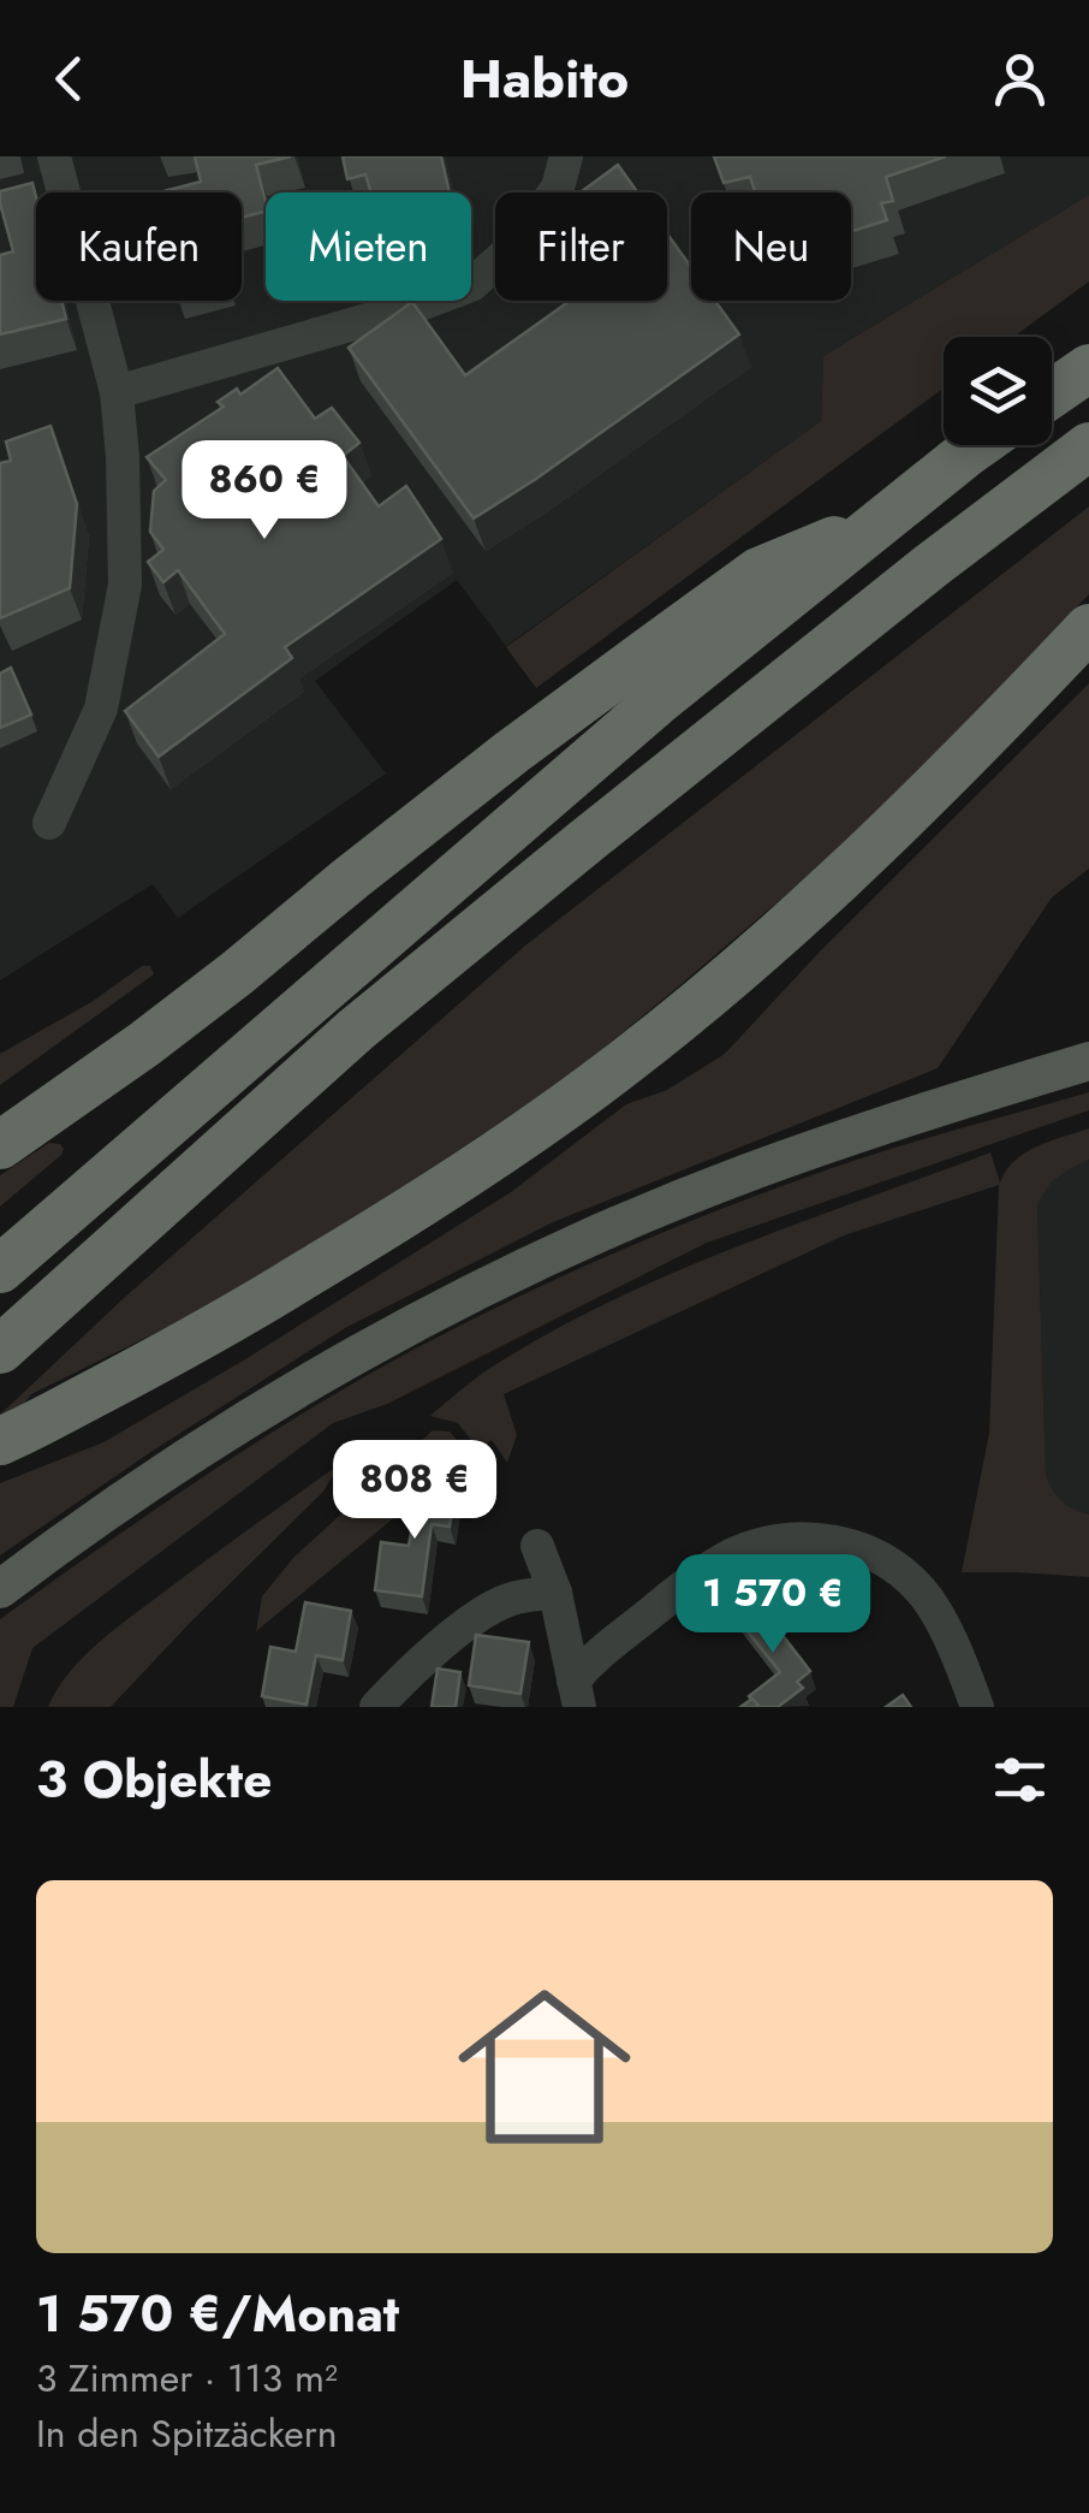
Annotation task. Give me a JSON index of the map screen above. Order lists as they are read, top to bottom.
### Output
{
  "page": {
    "header": "Habito",
    "chip": [
      "Kaufen",
      "Mieten",
      "Filter",
      "Neu"
    ],
    "price": ["860 €", "808 €", "1 570 €"],
    "heading": "3 Objekte",
    "list": [
      {
        "name": "1 570 €/Monat",
        "note": "3 Zimmer · 113 m² · In den Spitzäckern"
      }
    ]
  }
}
